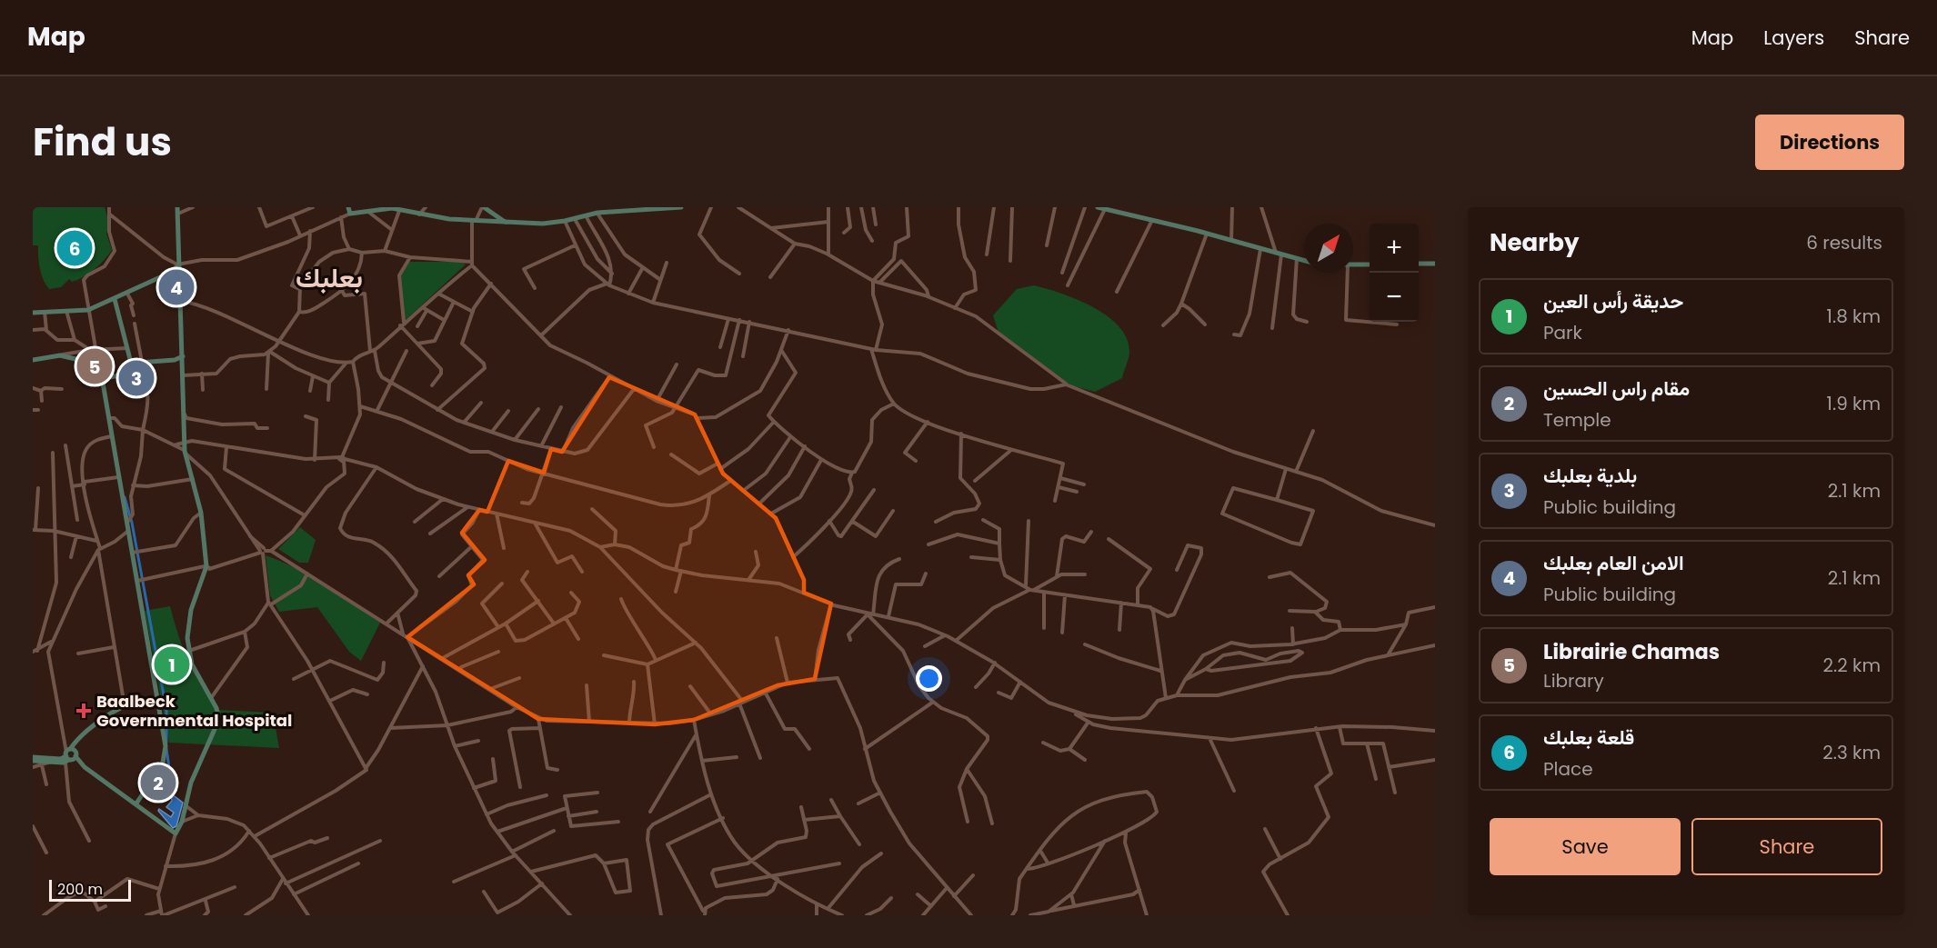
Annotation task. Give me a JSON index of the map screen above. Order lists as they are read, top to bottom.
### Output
{
  "districts": ["بعلبك"],
  "places": {
    "health": ["Baalbeck Governmental Hospital"]
  },
  "scale_bar": "200 m",
  "north": "top right",
  "page": {
    "header": "Map",
    "nav": ["Map", "Layers", "Share"],
    "title": "Find us",
    "buttons": [
      "Directions",
      ["Save", "Share"]
    ],
    "heading": ["Nearby", "6 results"],
    "map_buttons": ["+", "−"],
    "pins": [
      "6",
      "4",
      "5",
      "3",
      "1",
      "2"
    ],
    "list": [
      {
        "mark": "1",
        "name": "حديقة رأس العين",
        "note": "Park",
        "value": "1.8 km"
      },
      {
        "mark": "2",
        "name": "مقام راس الحسين",
        "note": "Temple",
        "value": "1.9 km"
      },
      {
        "mark": "3",
        "name": "بلدية بعلبك",
        "note": "Public building",
        "value": "2.1 km"
      },
      {
        "mark": "4",
        "name": "الامن العام بعلبك",
        "note": "Public building",
        "value": "2.1 km"
      },
      {
        "mark": "5",
        "name": "Librairie Chamas",
        "note": "Library",
        "value": "2.2 km"
      },
      {
        "mark": "6",
        "name": "قلعة بعلبك",
        "note": "Place",
        "value": "2.3 km"
      }
    ],
    "scale": "200 m"
  }
}
